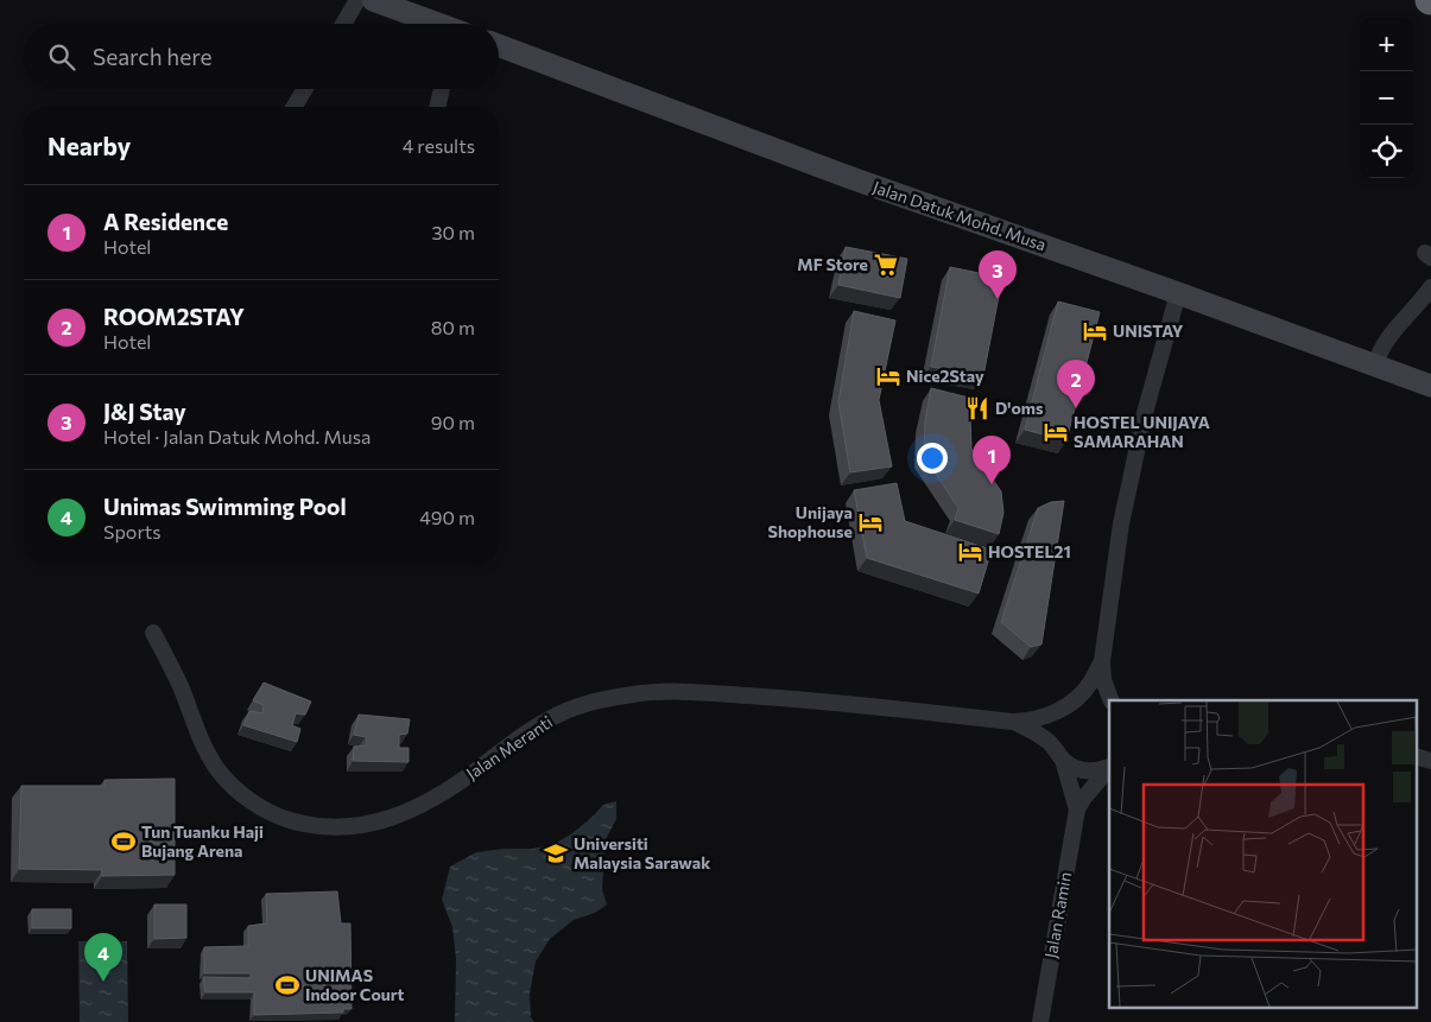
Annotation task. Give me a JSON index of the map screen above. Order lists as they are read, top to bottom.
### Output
{
  "streets": {
    "street": ["Jalan Datuk Mohd. Musa", "Jalan Meranti", "Jalan Ramin"]
  },
  "places": {
    "supermarket": ["MF Store"],
    "hotel": [
      "UNISTAY",
      "Nice2Stay",
      "HOSTEL UNIJAYA SAMARAHAN",
      "Unijaya Shophouse",
      "HOSTEL21"
    ],
    "restaurant": ["D'oms"],
    "sports": ["Tun Tuanku Haji Bujang Arena", "UNIMAS Indoor Court"],
    "school or university": ["Universiti Malaysia Sarawak"]
  },
  "page": {
    "map_buttons": ["+", "−"],
    "search": "Search here",
    "heading": ["Nearby", "4 results"],
    "list": [
      {
        "mark": "1",
        "name": "A Residence",
        "note": "Hotel",
        "value": "30 m"
      },
      {
        "mark": "2",
        "name": "ROOM2STAY",
        "note": "Hotel",
        "value": "80 m"
      },
      {
        "mark": "3",
        "name": "J&J Stay",
        "note": "Hotel · Jalan Datuk Mohd. Musa",
        "value": "90 m"
      },
      {
        "mark": "4",
        "name": "Unimas Swimming Pool",
        "note": "Sports",
        "value": "490 m"
      }
    ],
    "pins": [
      "3",
      "2",
      "1",
      "4"
    ]
  }
}
